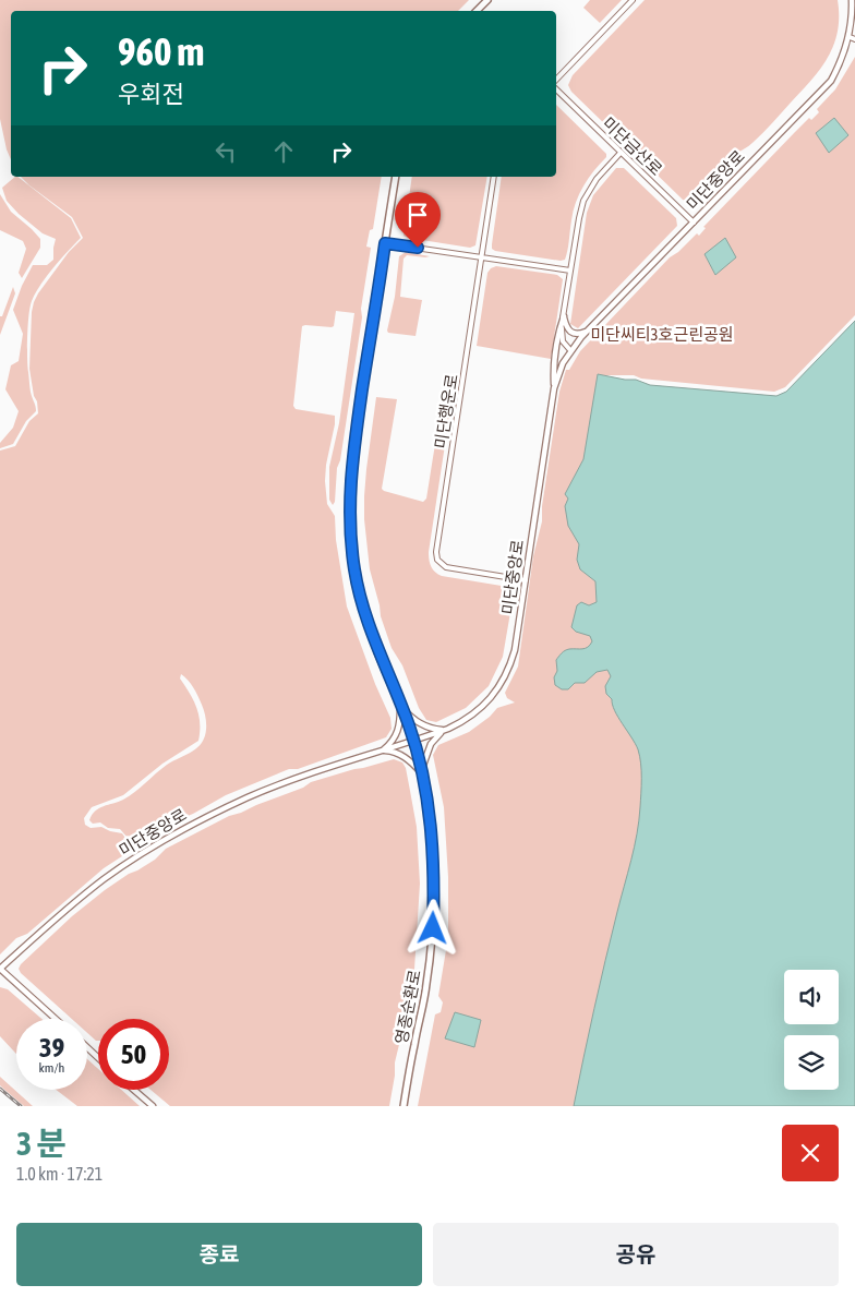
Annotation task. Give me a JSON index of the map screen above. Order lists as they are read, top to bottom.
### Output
{
  "streets": {
    "main road": ["영종순환로"],
    "street": ["미단금산로", "미단중앙로", "미단행운로"]
  },
  "crossings": [
    ["미단금산로", "미단중앙로"],
    ["미단중앙로", "미단행운로"],
    ["미단중앙로", "영종순환로"]
  ],
  "parks": ["미단씨티3호근린공원"],
  "page": {
    "turn": ["960 m", "우회전"],
    "speed": "39 km/h",
    "limit": "50",
    "heading": ["3 분", "1.0 km · 17:21"],
    "buttons": ["종료", "공유"]
  }
}
